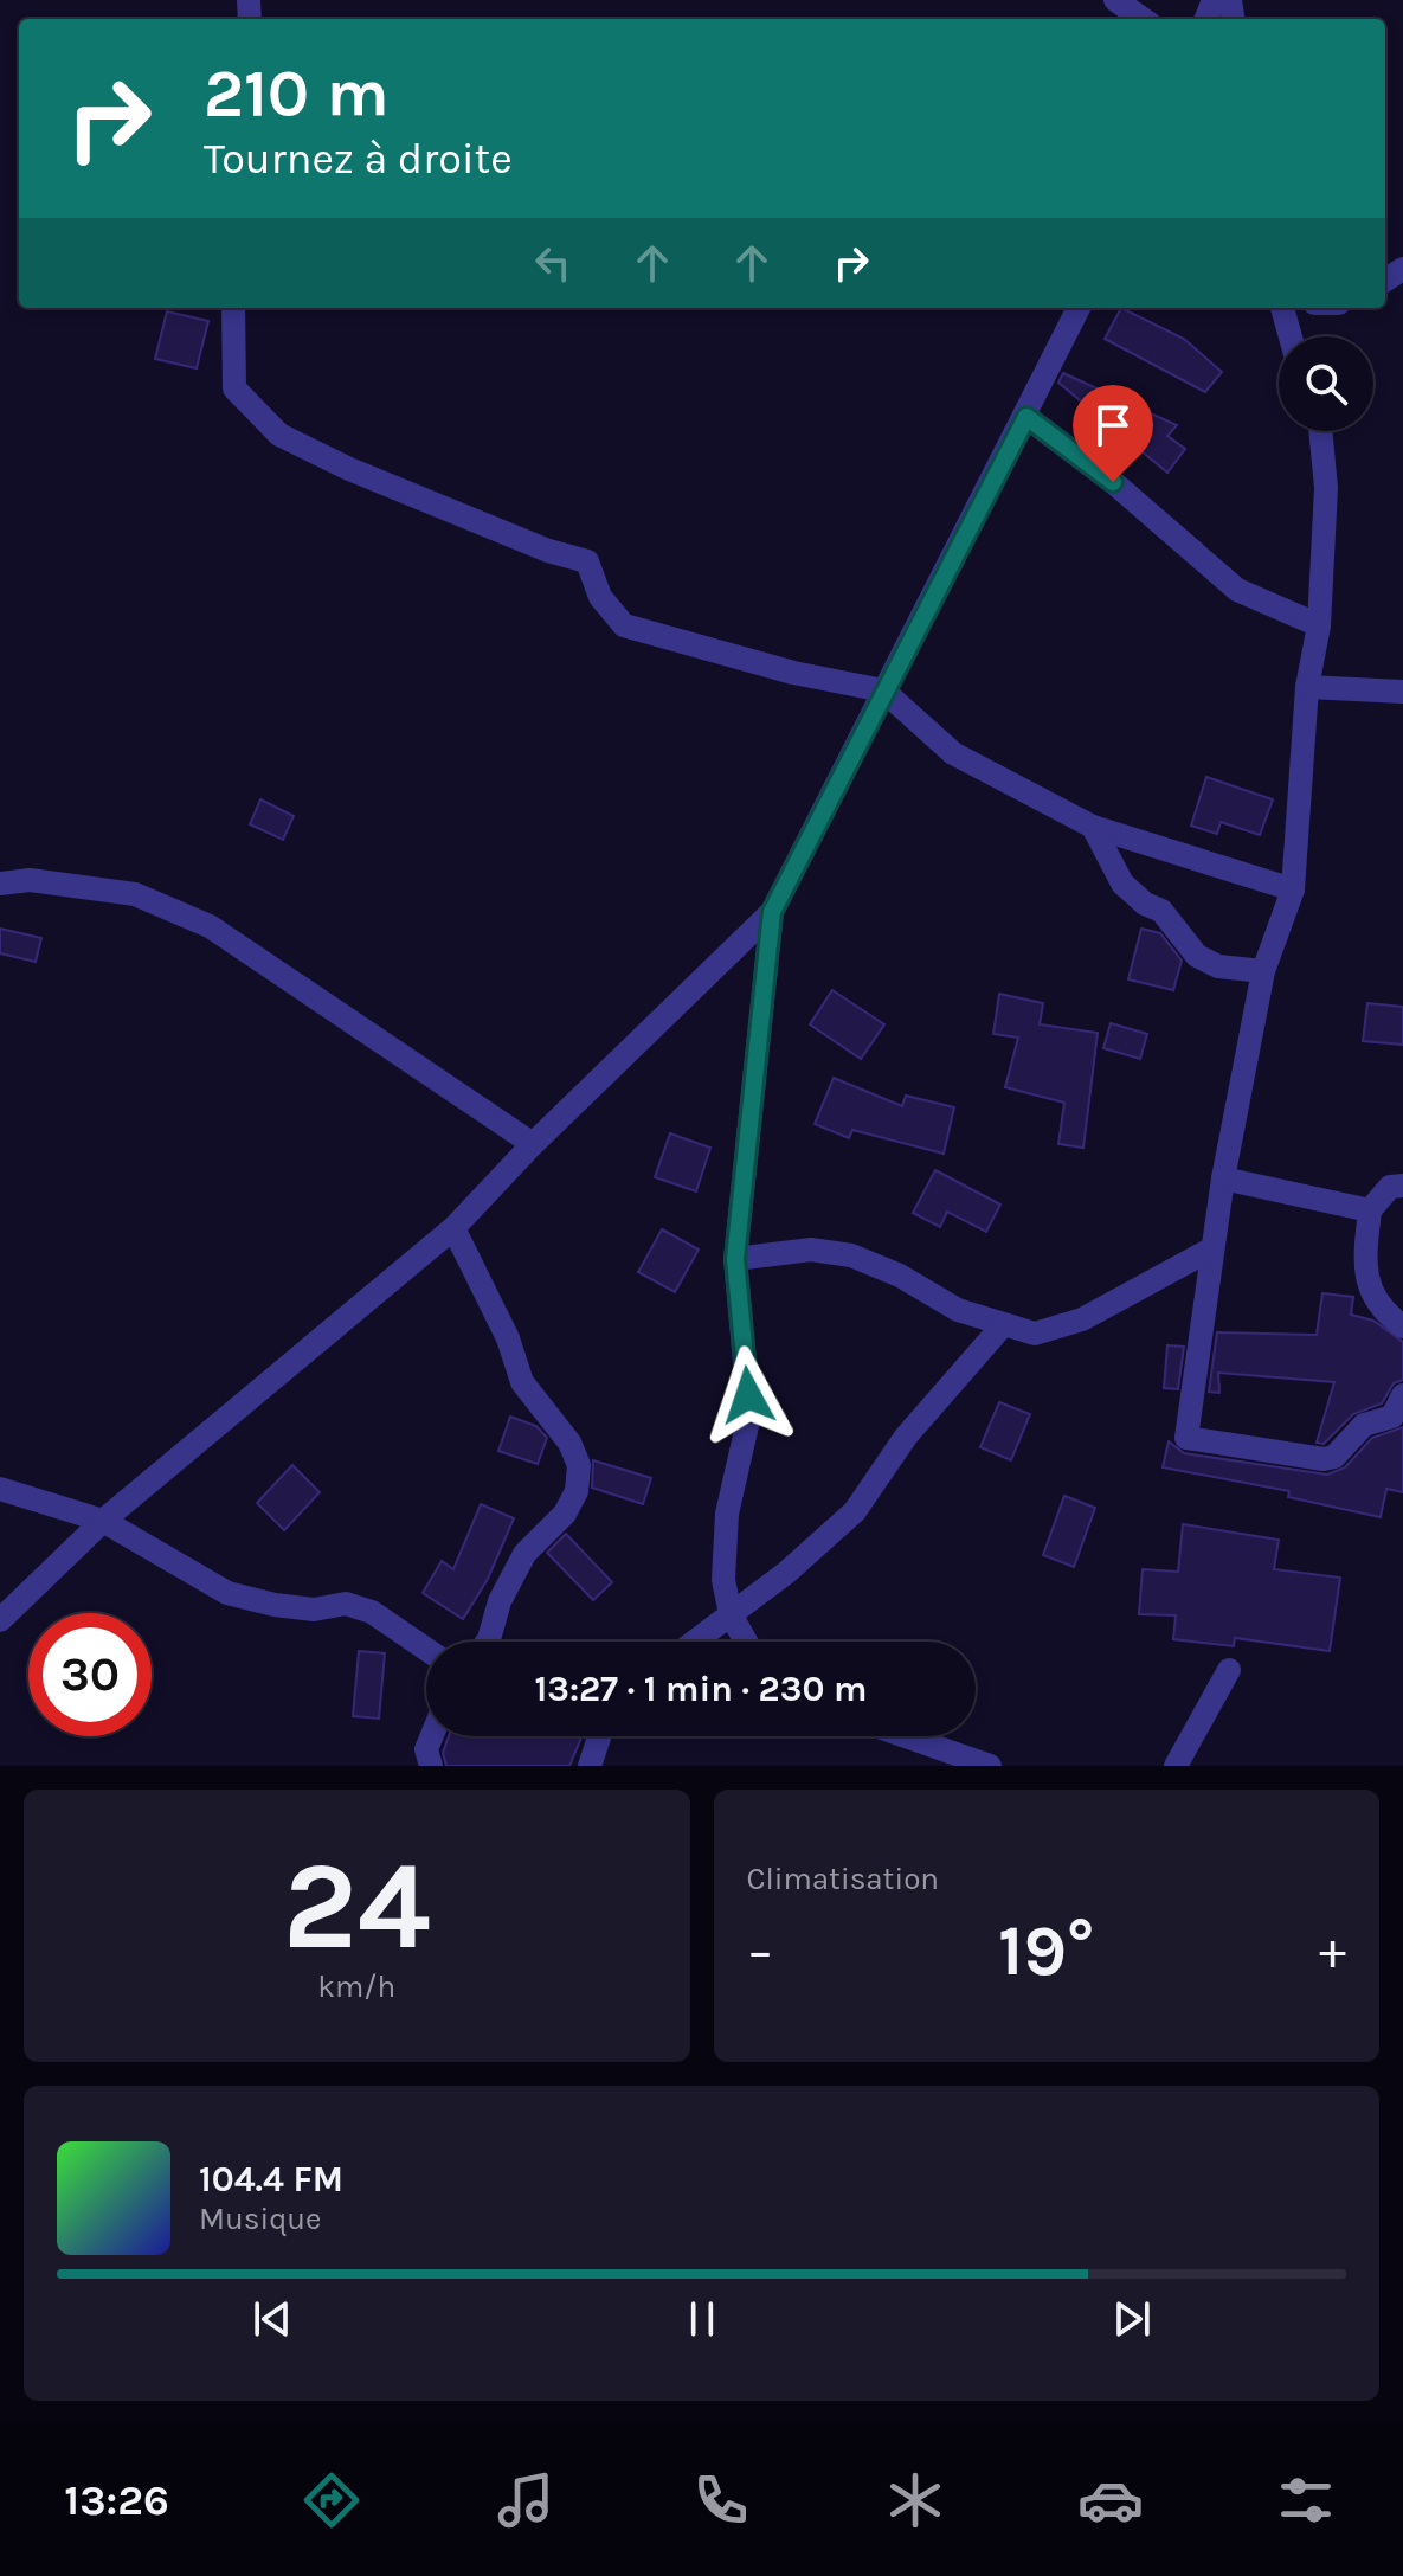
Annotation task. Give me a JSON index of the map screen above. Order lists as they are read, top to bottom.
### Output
{
  "page": {
    "turn": ["210 m", "Tournez à droite"],
    "limit": "30",
    "trip": "13:27 · 1 min · 230 m",
    "tile": [
      ["24", "km/h"],
      "Climatisation"
    ],
    "heat": ["−", "19°", "+"],
    "song": ["104.4 FM", "Musique"],
    "tabs": "13:26"
  }
}
